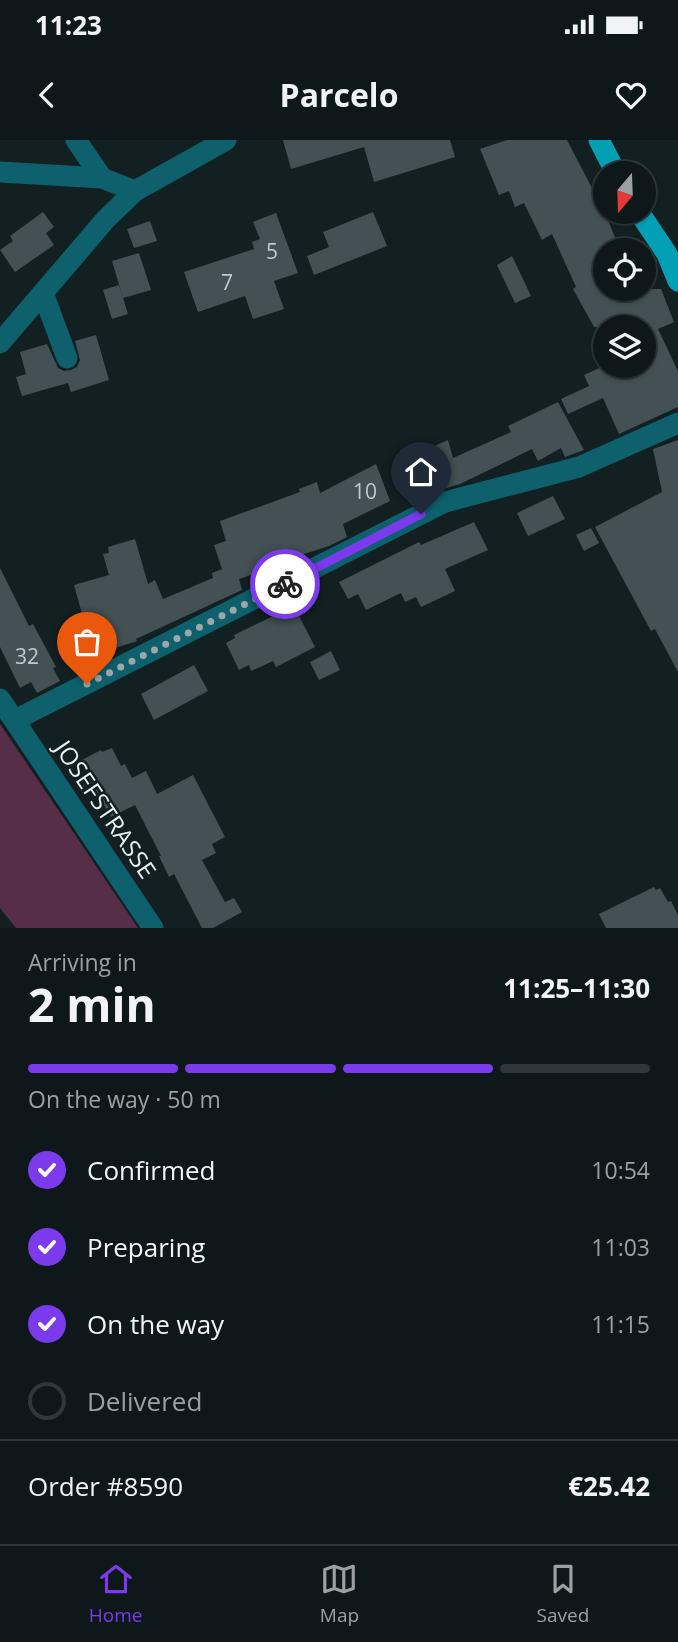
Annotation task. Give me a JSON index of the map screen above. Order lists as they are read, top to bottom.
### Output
{
  "streets": {
    "street": ["JOSEFSTRASSE"]
  },
  "house_numbers": [
    "5",
    "7",
    "10",
    "32"
  ],
  "north": "bottom",
  "page": {
    "status": "11:23",
    "header": "Parcelo",
    "heading": ["2 min", "Arriving in", "11:25–11:30"],
    "panel": ["Order #8590", "€25.42"],
    "bar": "On the way · 50 m",
    "list": [
      ["Confirmed", "10:54"],
      ["Preparing", "11:03"],
      ["On the way", "11:15"],
      "Delivered"
    ],
    "tabs": ["Home", "Map", "Saved"]
  }
}
